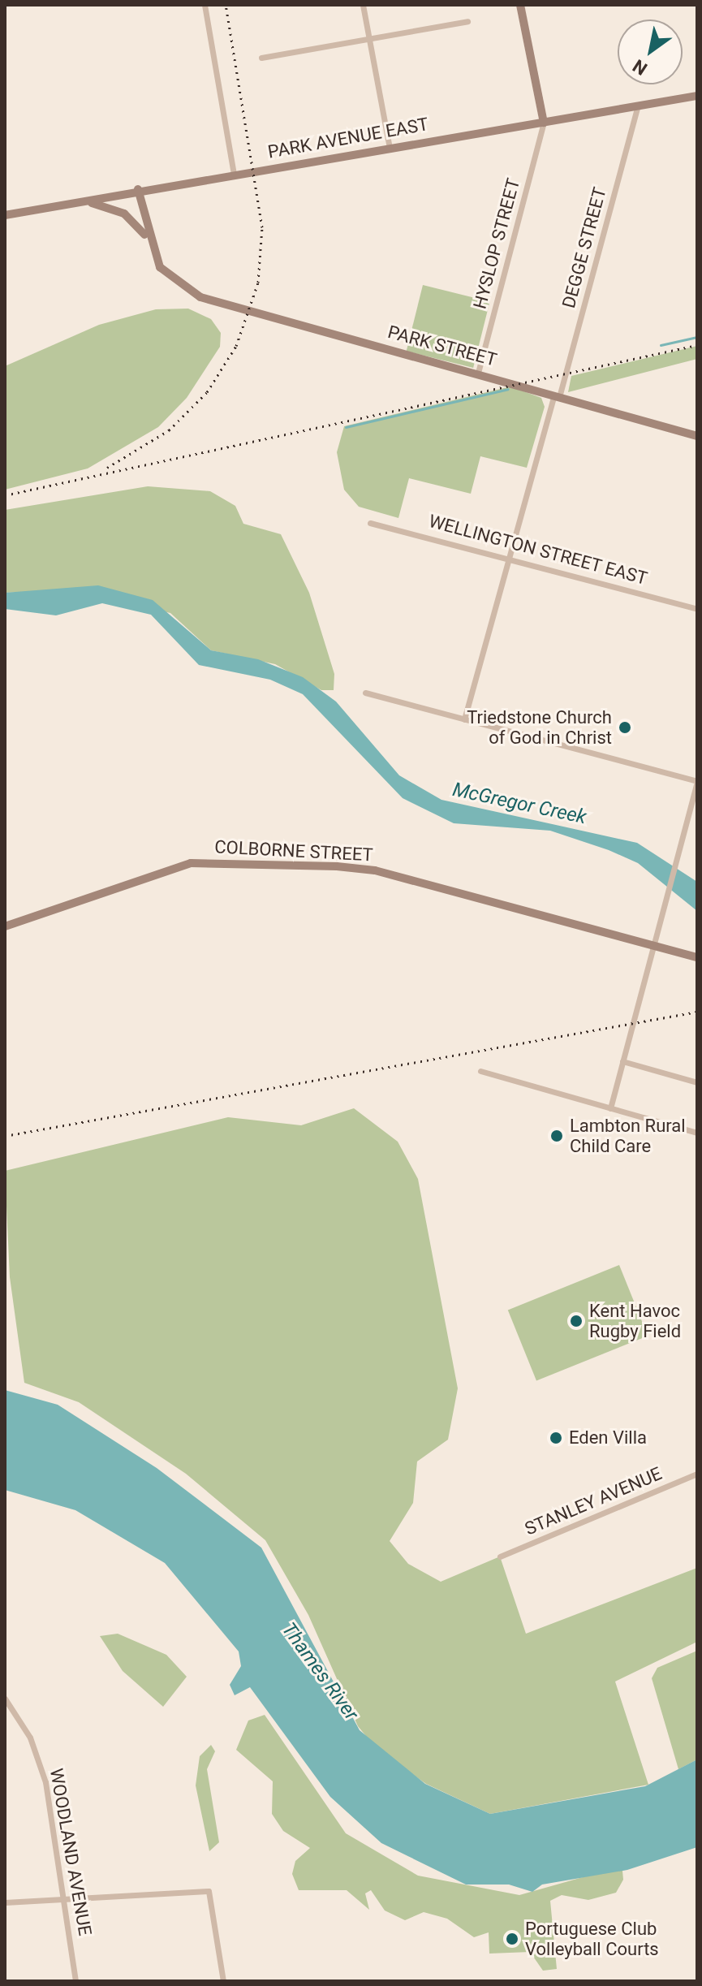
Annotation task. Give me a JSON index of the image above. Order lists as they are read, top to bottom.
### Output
{
  "streets": {
    "street": [
      "PARK AVENUE EAST",
      "HYSLOP STREET",
      "DEGGE STREET",
      "PARK STREET",
      "WELLINGTON STREET EAST",
      "COLBORNE STREET",
      "STANLEY AVENUE",
      "WOODLAND AVENUE"
    ]
  },
  "crossings": [
    ["PARK AVENUE EAST", "HYSLOP STREET"],
    ["PARK AVENUE EAST", "DEGGE STREET"],
    ["HYSLOP STREET", "PARK STREET"],
    ["DEGGE STREET", "PARK STREET"],
    ["DEGGE STREET", "WELLINGTON STREET EAST"]
  ],
  "water": ["McGregor Creek", "Thames River"],
  "places": [
    "Triedstone Church of God in Christ",
    "Lambton Rural Child Care",
    "Kent Havoc Rugby Field",
    "Eden Villa",
    "Portuguese Club Volleyball Courts"
  ],
  "north": "bottom left"
}
